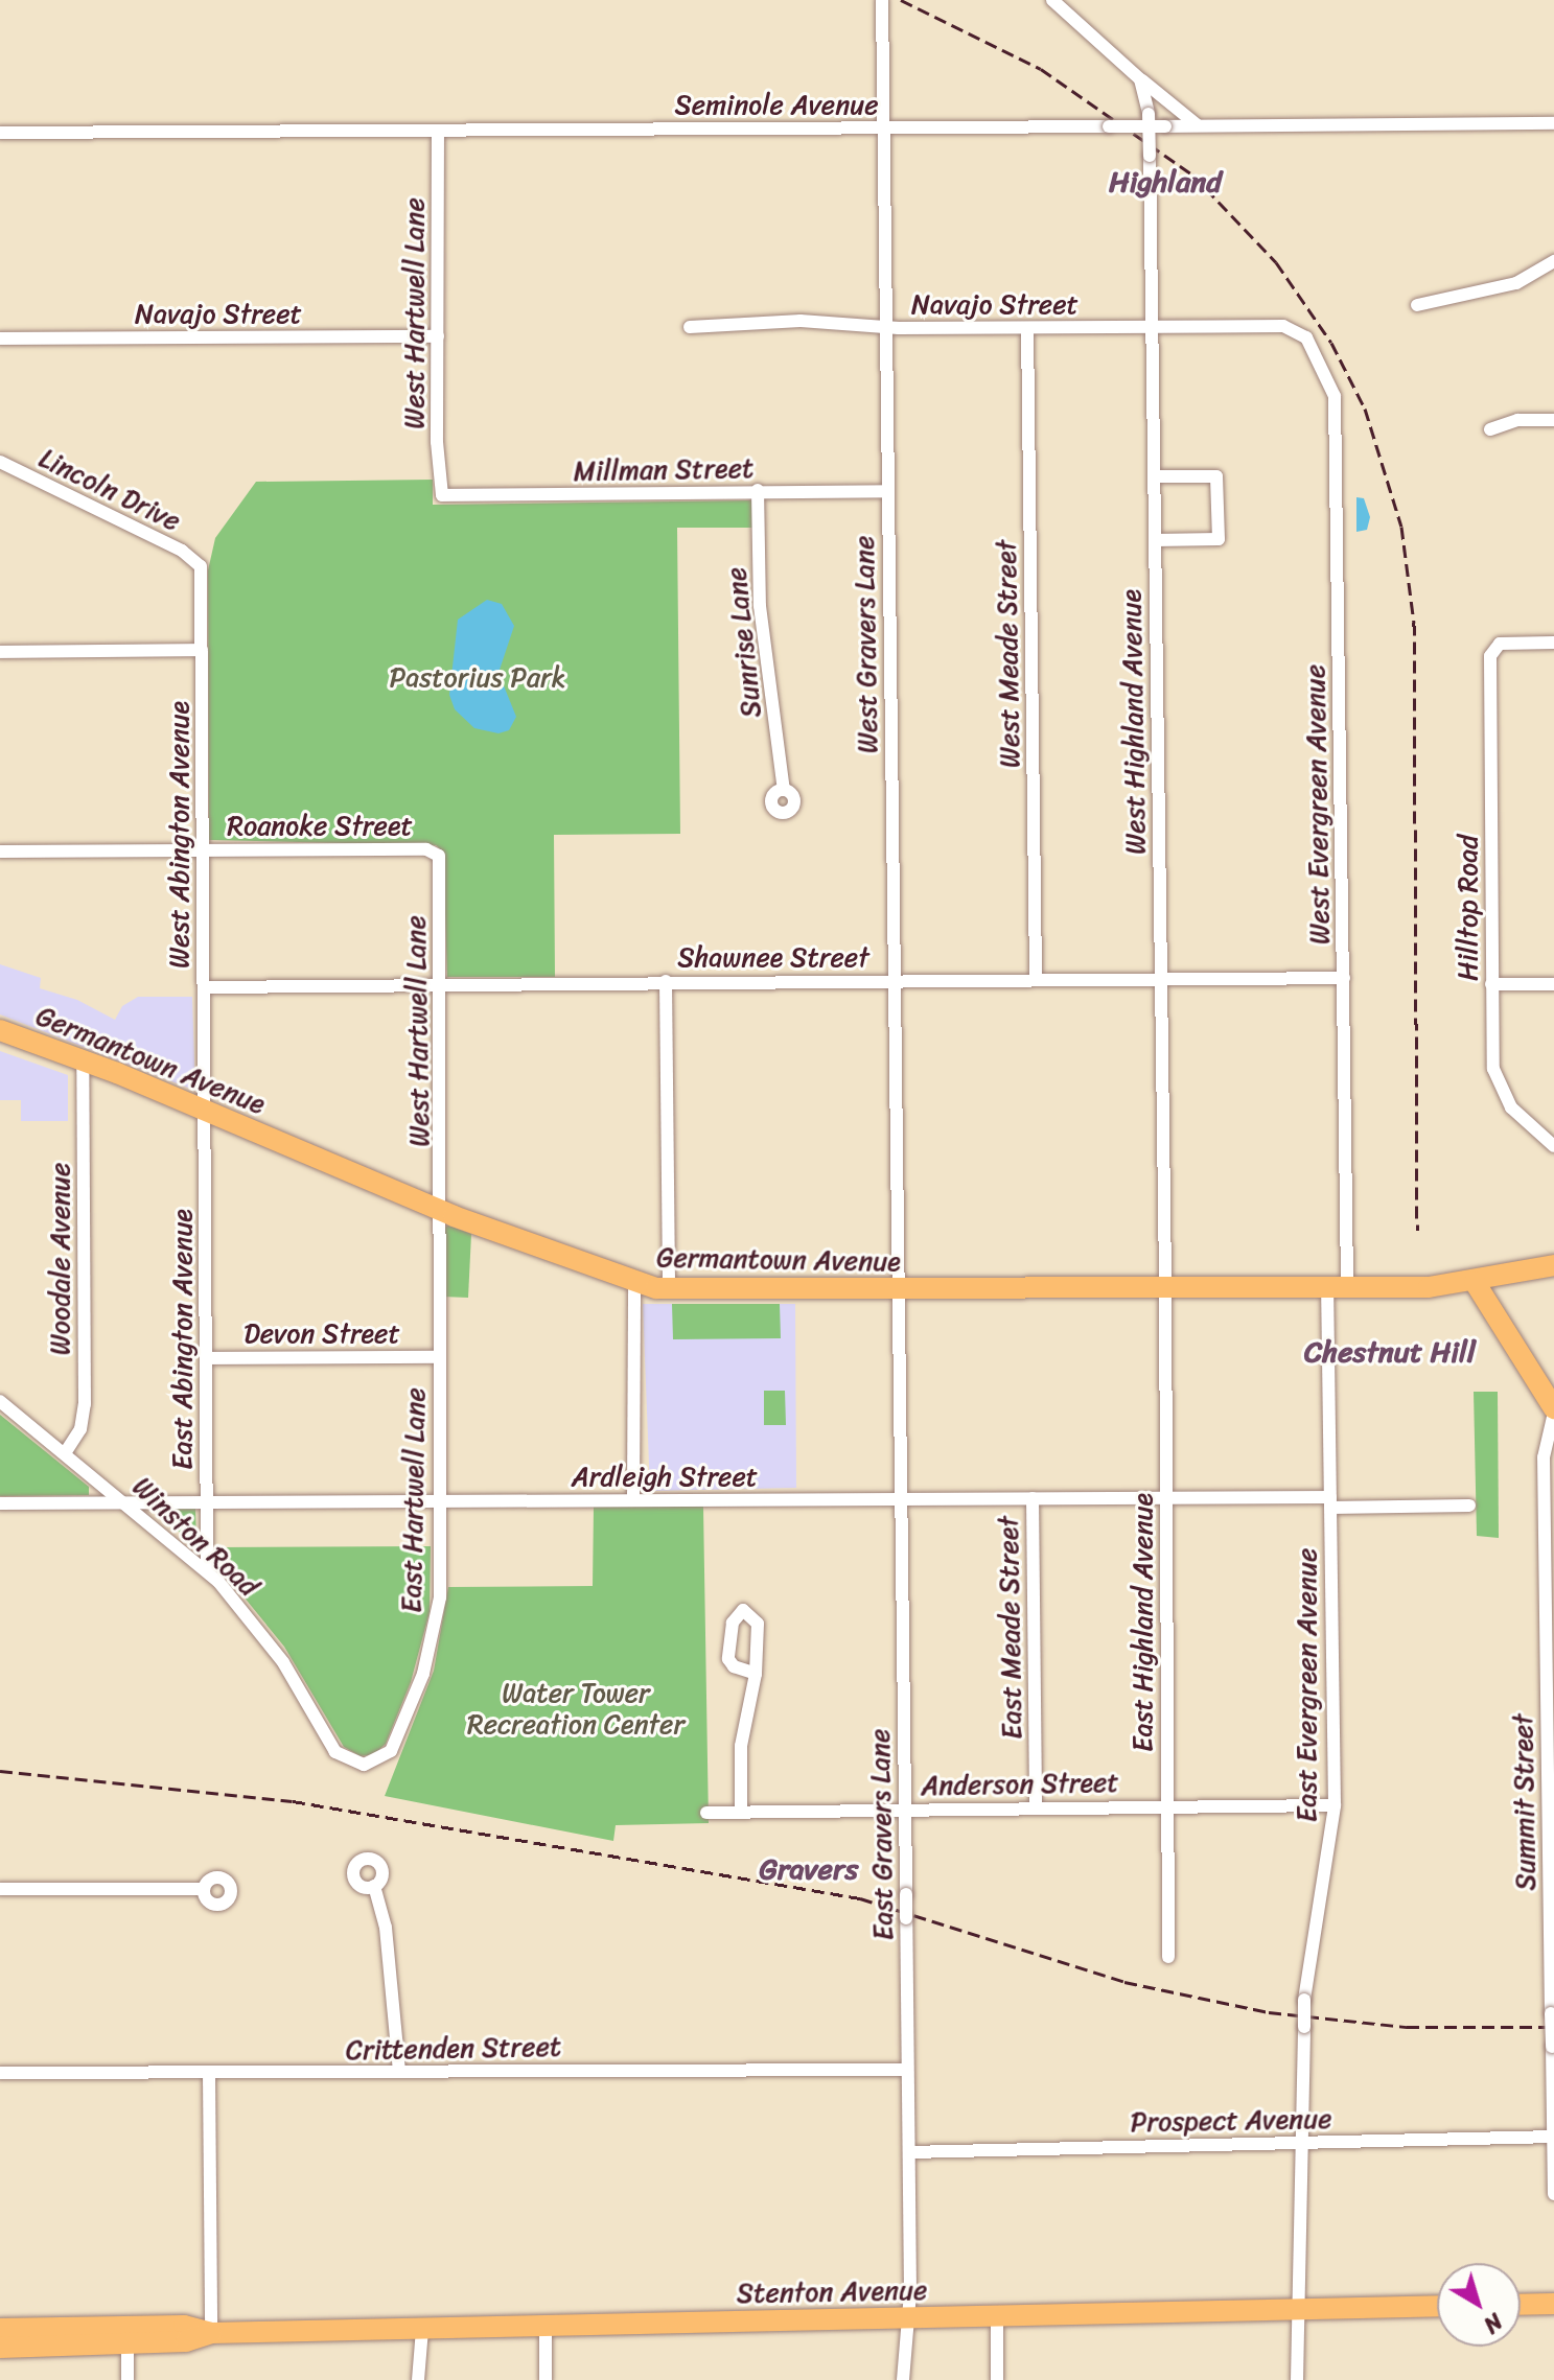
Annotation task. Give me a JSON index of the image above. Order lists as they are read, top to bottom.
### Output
{
  "streets": {
    "main road": ["Germantown Avenue", "Stenton Avenue"],
    "street": [
      "Seminole Avenue",
      "Navajo Street",
      "West Hartwell Lane",
      "Millman Street",
      "Lincoln Drive",
      "Sunrise Lane",
      "West Gravers Lane",
      "West Meade Street",
      "West Highland Avenue",
      "West Evergreen Avenue",
      "Roanoke Street",
      "West Abington Avenue",
      "Hilltop Road",
      "Shawnee Street",
      "Woodale Avenue",
      "Devon Street",
      "East Abington Avenue",
      "Ardleigh Street",
      "East Hartwell Lane",
      "Winston Road",
      "East Highland Avenue",
      "East Meade Street",
      "East Evergreen Avenue",
      "Anderson Street",
      "Summit Street",
      "East Gravers Lane",
      "Crittenden Street",
      "Prospect Avenue"
    ]
  },
  "crossings": [
    ["Seminole Avenue", "West Hartwell Lane"],
    ["Seminole Avenue", "West Gravers Lane"],
    ["Seminole Avenue", "West Highland Avenue"],
    ["Navajo Street", "West Hartwell Lane"],
    ["Navajo Street", "West Gravers Lane"],
    ["Navajo Street", "West Meade Street"],
    ["Navajo Street", "West Highland Avenue"],
    ["Navajo Street", "West Evergreen Avenue"],
    ["West Hartwell Lane", "Millman Street"],
    ["West Hartwell Lane", "Roanoke Street"],
    ["West Hartwell Lane", "Shawnee Street"],
    ["West Hartwell Lane", "Germantown Avenue"],
    ["West Hartwell Lane", "East Hartwell Lane"],
    ["Millman Street", "Sunrise Lane"],
    ["Millman Street", "West Gravers Lane"],
    ["Lincoln Drive", "West Abington Avenue"],
    ["West Gravers Lane", "Shawnee Street"],
    ["West Gravers Lane", "Germantown Avenue"],
    ["West Gravers Lane", "East Gravers Lane"],
    ["West Meade Street", "Shawnee Street"],
    ["West Highland Avenue", "Shawnee Street"],
    ["West Highland Avenue", "Germantown Avenue"],
    ["West Highland Avenue", "East Highland Avenue"],
    ["West Evergreen Avenue", "Shawnee Street"],
    ["West Evergreen Avenue", "Germantown Avenue"],
    ["West Evergreen Avenue", "East Evergreen Avenue"],
    ["Roanoke Street", "West Abington Avenue"],
    ["West Abington Avenue", "Shawnee Street"],
    ["West Abington Avenue", "Germantown Avenue"],
    ["West Abington Avenue", "East Abington Avenue"],
    ["Germantown Avenue", "Woodale Avenue"],
    ["Germantown Avenue", "East Abington Avenue"],
    ["Germantown Avenue", "East Hartwell Lane"],
    ["Germantown Avenue", "East Highland Avenue"],
    ["Germantown Avenue", "East Evergreen Avenue"],
    ["Germantown Avenue", "East Gravers Lane"],
    ["Woodale Avenue", "Winston Road"],
    ["Devon Street", "East Abington Avenue"],
    ["Devon Street", "East Hartwell Lane"],
    ["East Abington Avenue", "Ardleigh Street"],
    ["East Abington Avenue", "Winston Road"],
    ["Ardleigh Street", "East Hartwell Lane"],
    ["Ardleigh Street", "Winston Road"],
    ["Ardleigh Street", "East Highland Avenue"],
    ["Ardleigh Street", "East Meade Street"],
    ["Ardleigh Street", "East Evergreen Avenue"],
    ["Ardleigh Street", "East Gravers Lane"],
    ["East Hartwell Lane", "Winston Road"],
    ["East Highland Avenue", "Anderson Street"],
    ["East Meade Street", "Anderson Street"],
    ["East Evergreen Avenue", "Anderson Street"],
    ["East Evergreen Avenue", "Prospect Avenue"],
    ["East Evergreen Avenue", "Stenton Avenue"],
    ["Anderson Street", "East Gravers Lane"],
    ["Summit Street", "Prospect Avenue"],
    ["East Gravers Lane", "Crittenden Street"],
    ["East Gravers Lane", "Prospect Avenue"],
    ["East Gravers Lane", "Stenton Avenue"]
  ],
  "districts": ["Highland", "Chestnut Hill", "Gravers"],
  "parks": ["Pastorius Park", "Water Tower Recreation Center"],
  "north": "bottom right"
}
